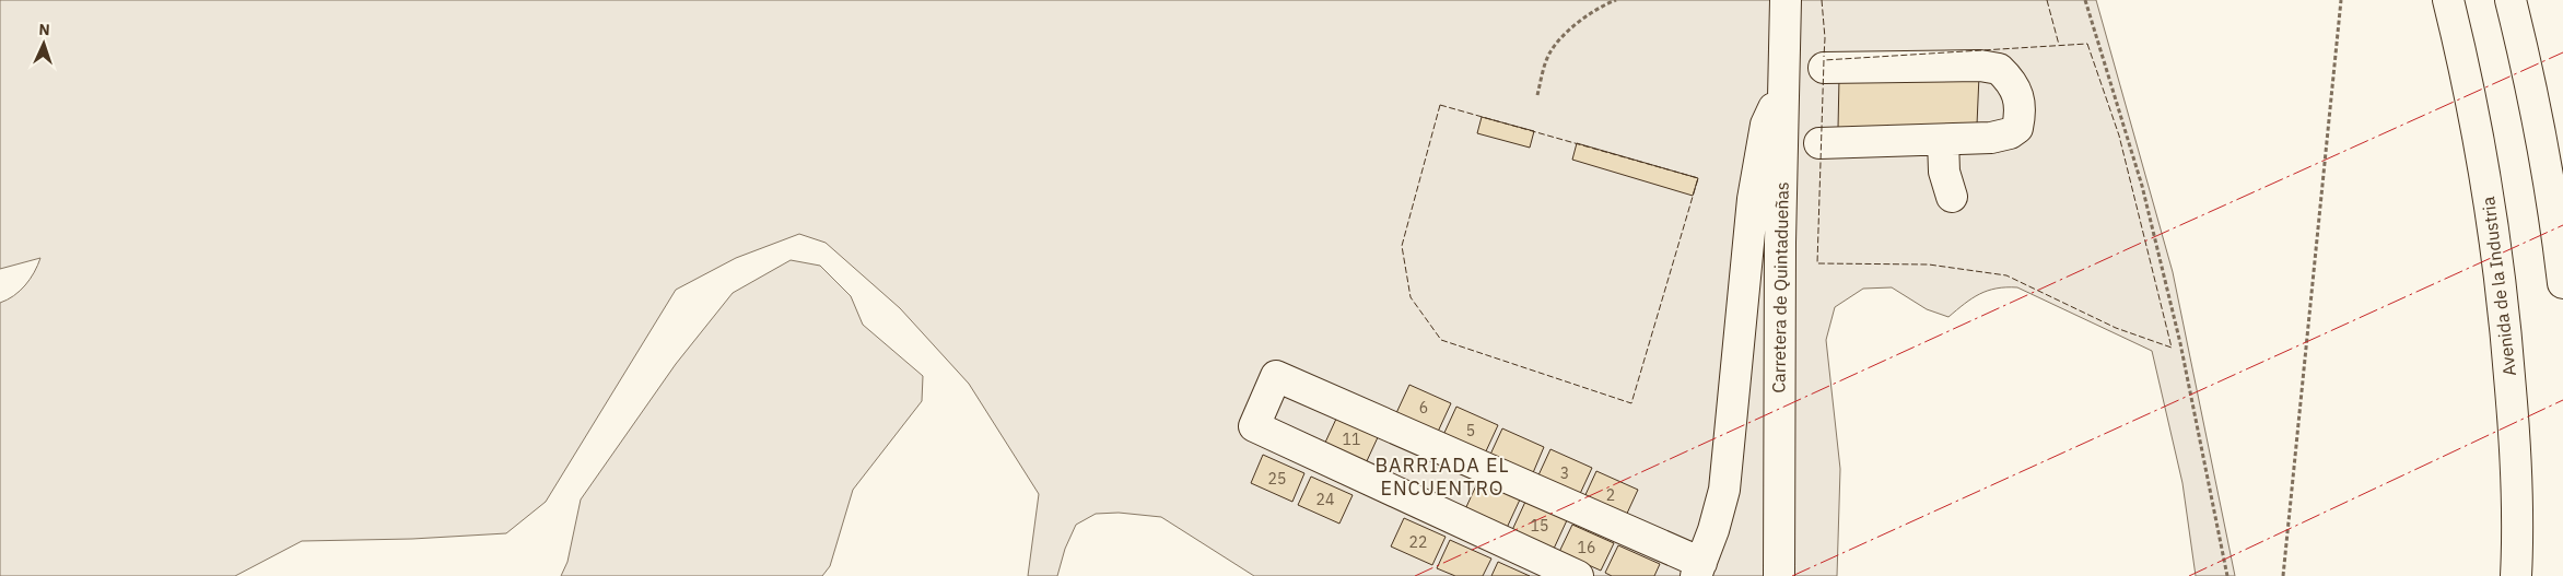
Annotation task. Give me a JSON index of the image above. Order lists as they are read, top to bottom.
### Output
{
  "streets": {
    "street": ["Avenida de la Industria", "Carretera de Quintadueñas"]
  },
  "districts": ["BARRIADA EL ENCUENTRO"],
  "house_numbers": [
    "6",
    "5",
    "11",
    "3",
    "25",
    "2",
    "24",
    "15",
    "22",
    "16"
  ],
  "north": "top"
}
